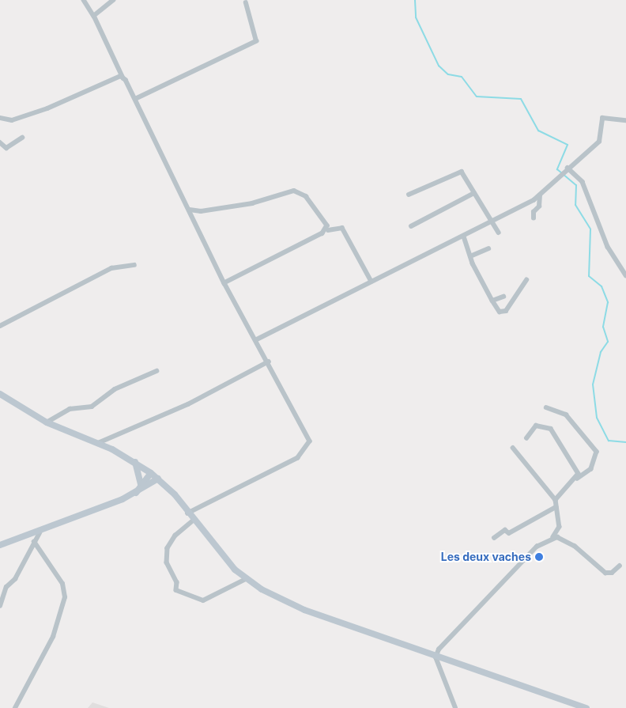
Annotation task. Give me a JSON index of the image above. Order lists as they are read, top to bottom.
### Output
{
  "places": ["Les deux vaches"]
}
